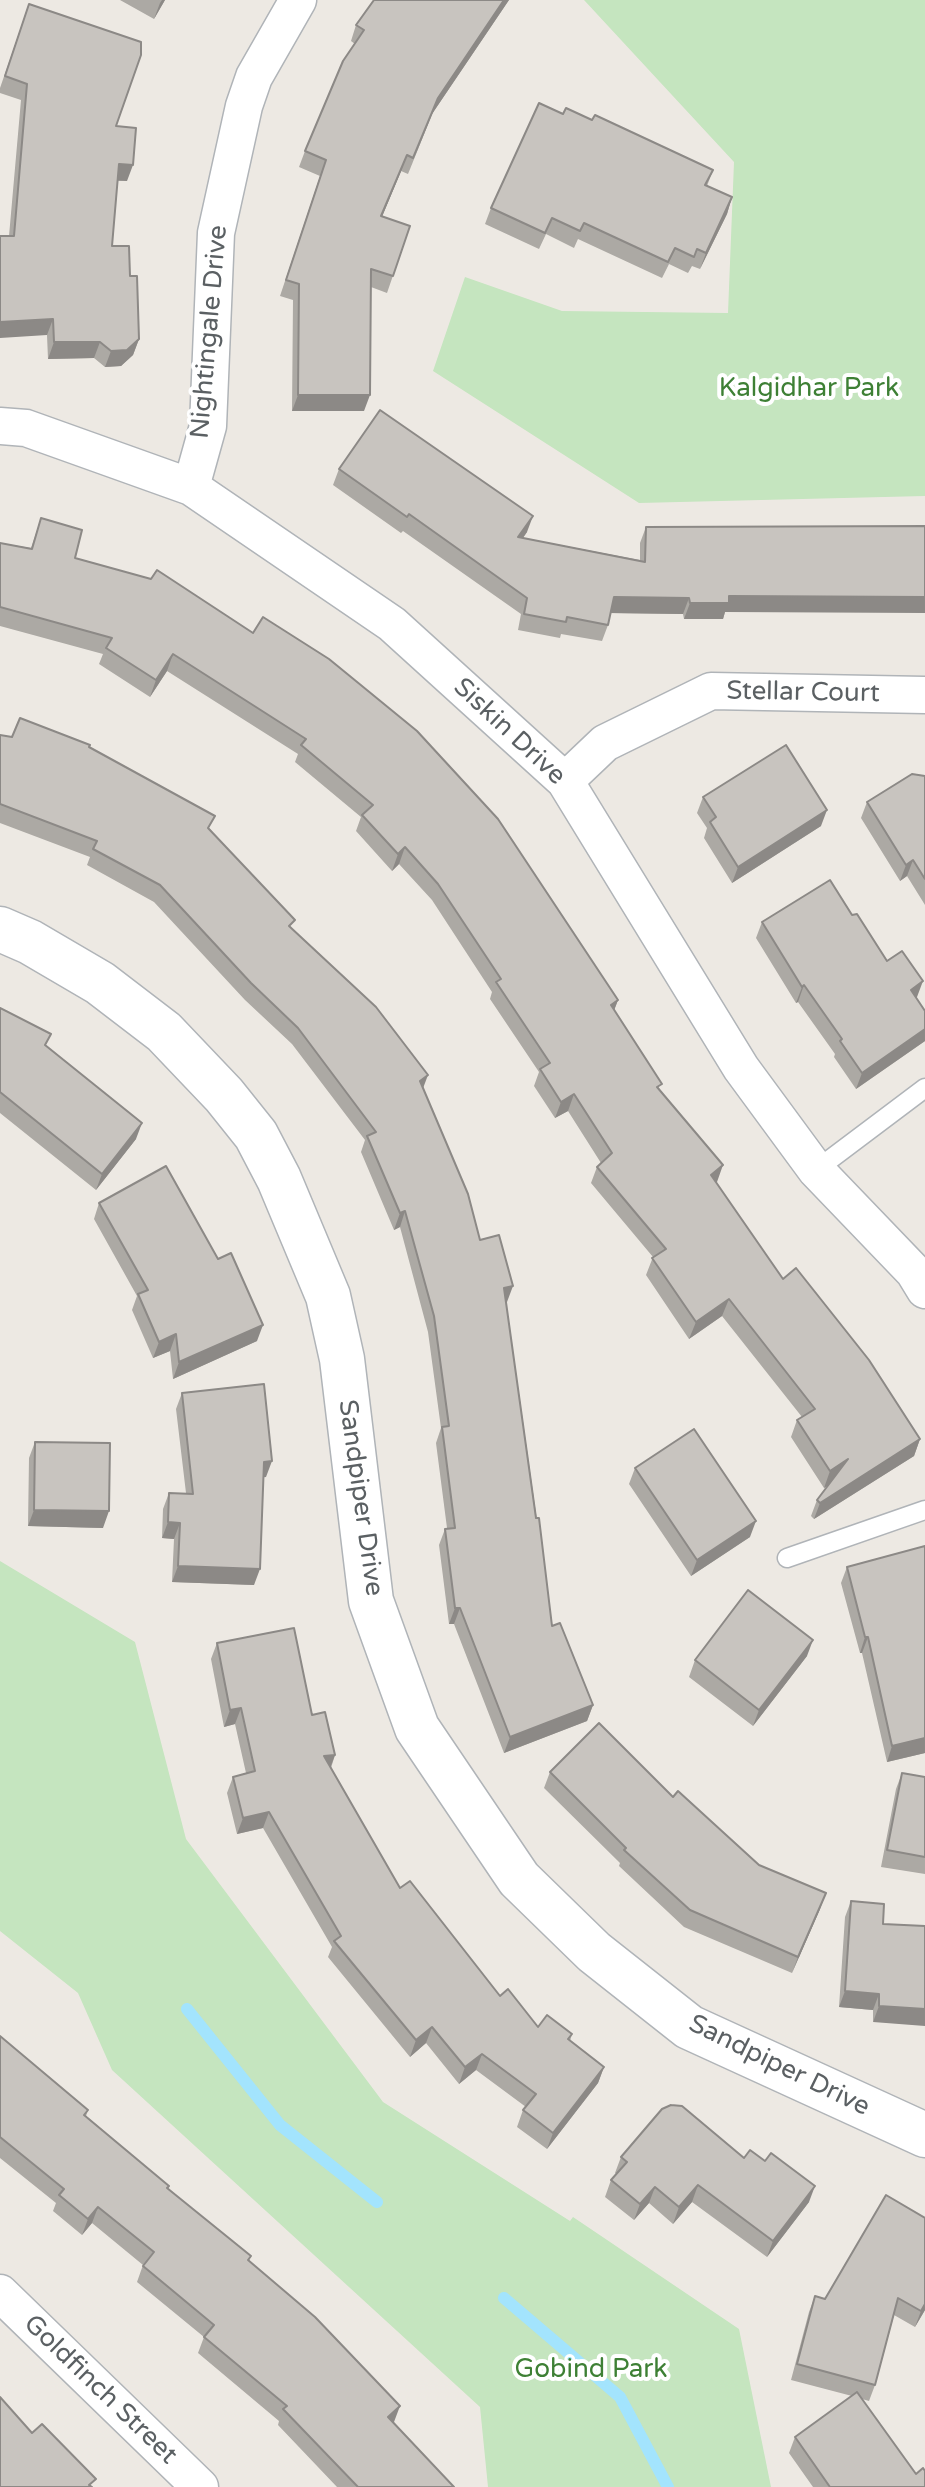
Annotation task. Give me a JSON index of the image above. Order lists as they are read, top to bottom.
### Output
{
  "streets": {
    "street": [
      "Nightingale Drive",
      "Stellar Court",
      "Siskin Drive",
      "Sandpiper Drive",
      "Goldfinch Street"
    ]
  },
  "crossings": [
    ["Nightingale Drive", "Siskin Drive"],
    ["Stellar Court", "Siskin Drive"]
  ],
  "parks": ["Kalgidhar Park", "Gobind Park"]
}
